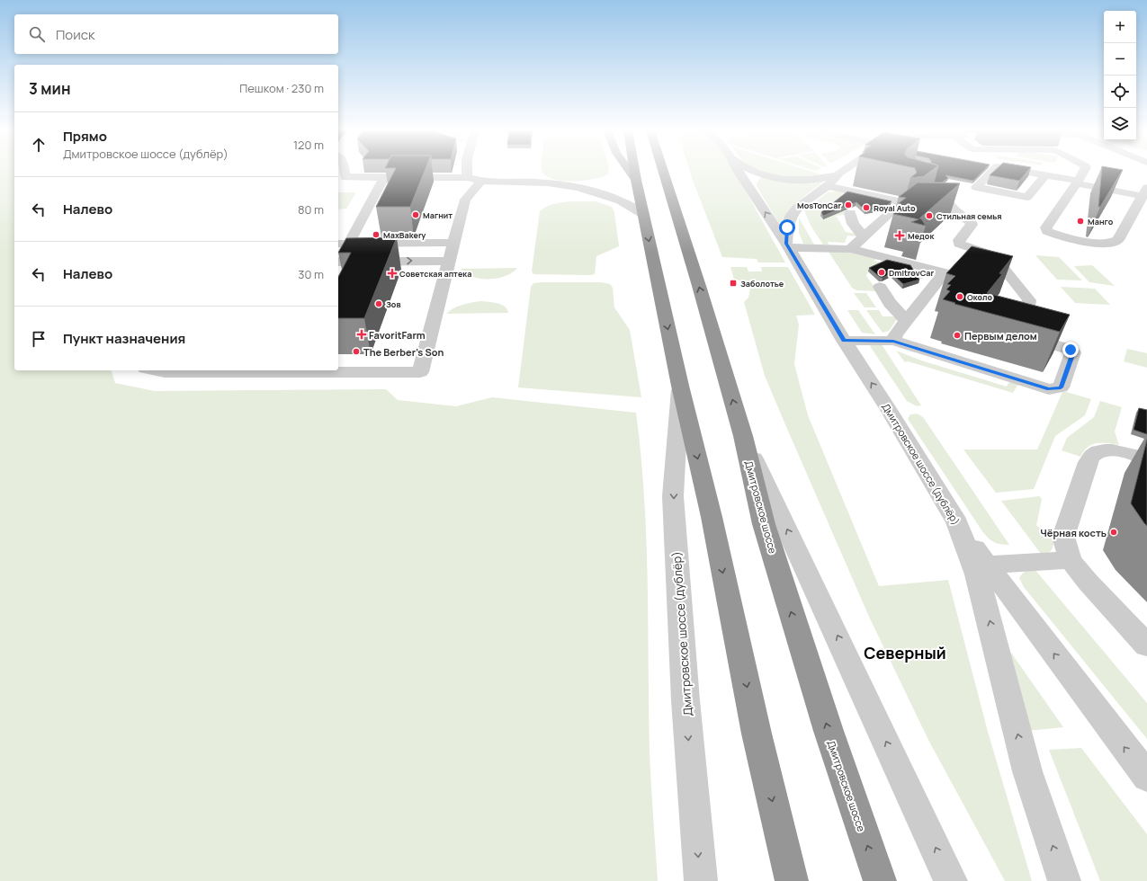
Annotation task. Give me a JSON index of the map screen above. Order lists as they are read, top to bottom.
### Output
{
  "streets": {
    "highway": ["Дмитровское шоссе"],
    "street": ["Дмитровское шоссе (дублёр)"]
  },
  "districts": ["Северный"],
  "places": {
    "other": [
      "MosTonCar",
      "Royal Auto",
      "Магнит",
      "Стильная семья",
      "Манго",
      "MaxBakery",
      "DmitrovCar",
      "Около",
      "Зов",
      "Первым делом",
      "The Berber's Son",
      "Чёрная кость"
    ],
    "health": ["Медок", "Советская аптека", "FavoritFarm"],
    "transit": ["Заболотье"]
  },
  "page": {
    "map_buttons": ["+", "−"],
    "search": "Поиск",
    "heading": ["3 мин", "Пешком · 230 m"],
    "list": [
      ["Прямо", "Дмитровское шоссе (дублёр)", "120 m"],
      ["Налево", "80 m"],
      ["Налево", "30 m"],
      "Пункт назначения"
    ]
  }
}
